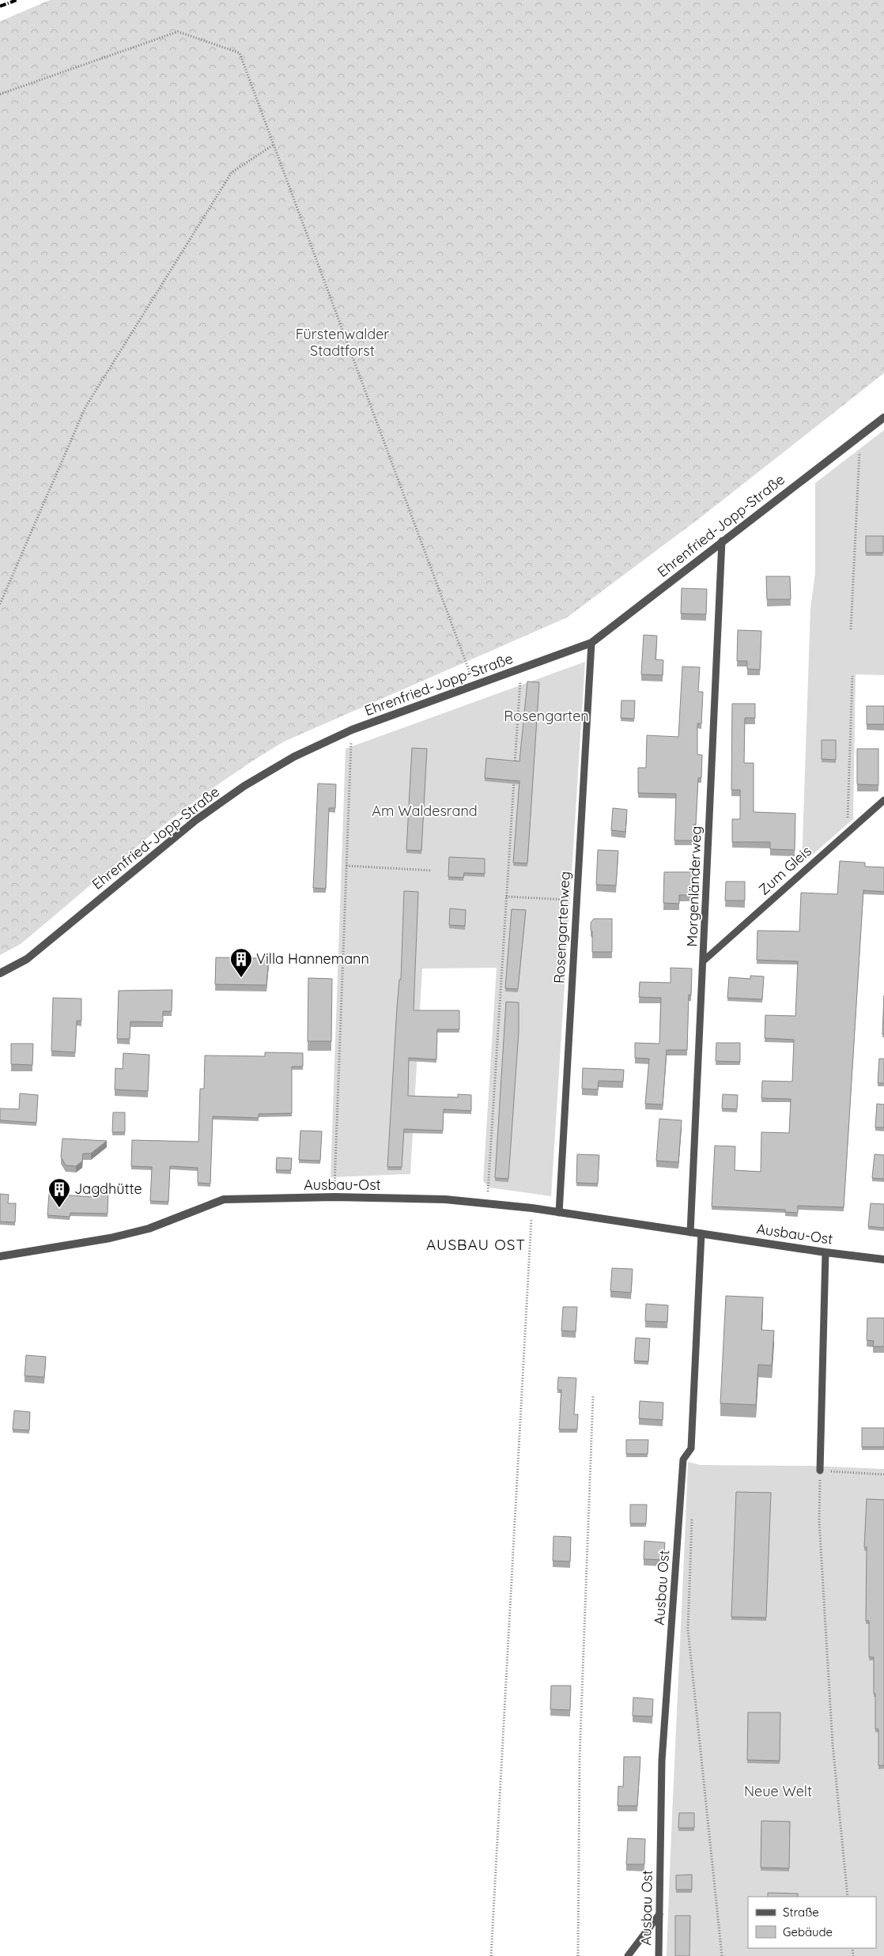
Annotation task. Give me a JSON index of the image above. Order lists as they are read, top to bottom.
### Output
{
  "streets": {
    "street": ["Ehrenfried-Jopp-Straße", "Ausbau-Ost"],
    "lane": [
      "Zum Gleis",
      "Morgenländerweg",
      "Rosengartenweg",
      "Ausbau Ost"
    ]
  },
  "crossings": [
    ["Ehrenfried-Jopp-Straße", "Morgenländerweg"],
    ["Ehrenfried-Jopp-Straße", "Rosengartenweg"],
    ["Zum Gleis", "Morgenländerweg"],
    ["Morgenländerweg", "Ausbau-Ost"],
    ["Rosengartenweg", "Ausbau-Ost"],
    ["Ausbau-Ost", "Ausbau Ost"]
  ],
  "districts": ["AUSBAU OST"],
  "parks": [
    "Fürstenwalder Stadtforst",
    "Rosengarten",
    "Am Waldesrand",
    "Neue Welt"
  ],
  "places": {
    "building": ["Villa Hannemann", "Jagdhütte"]
  },
  "legend": ["Straße", "Gebäude"]
}
